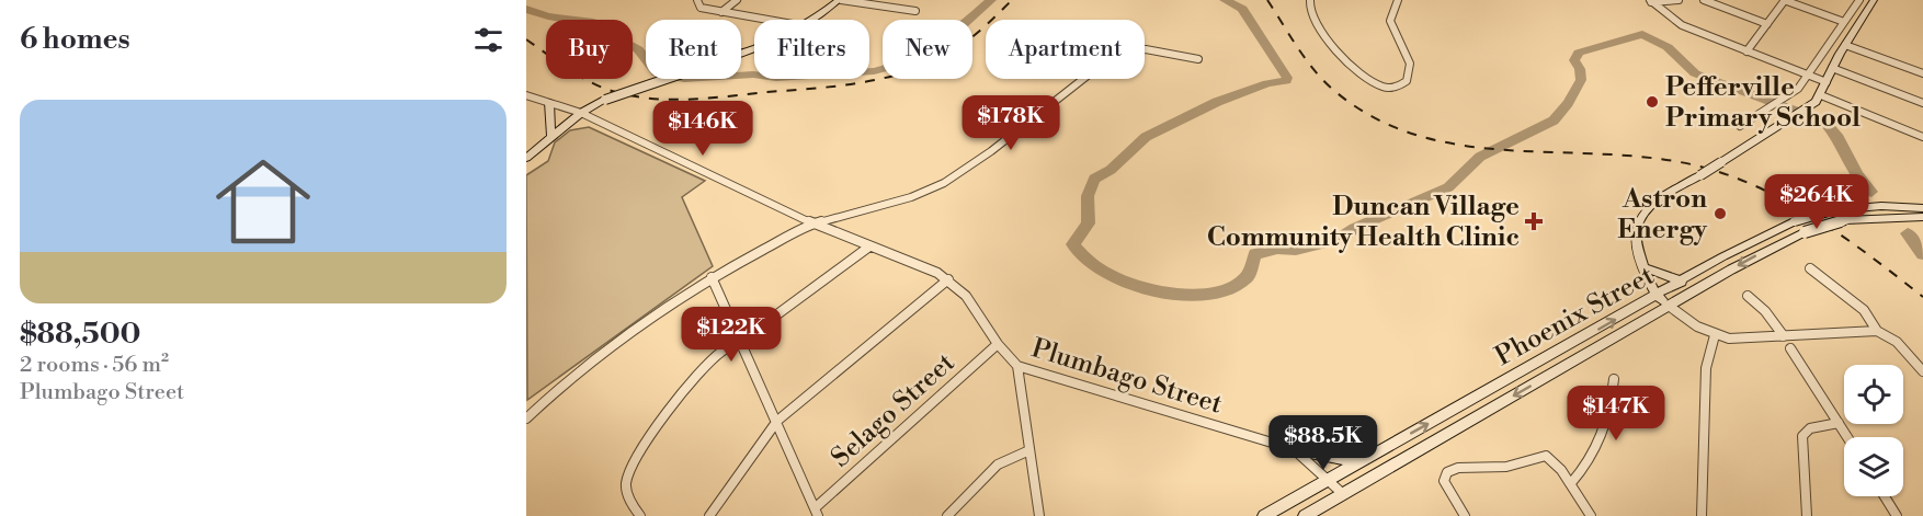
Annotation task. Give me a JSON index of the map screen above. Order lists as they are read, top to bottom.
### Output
{
  "streets": {
    "main road": ["Phoenix Street"],
    "street": ["Plumbago Street", "Selago Street"]
  },
  "crossings": [
    ["Phoenix Street", "Plumbago Street"],
    ["Plumbago Street", "Selago Street"]
  ],
  "places": {
    "other": ["Pefferville Primary School", "Astron Energy"],
    "health": ["Duncan Village Community Health Clinic"]
  },
  "page": {
    "heading": "6 homes",
    "chip": [
      "Buy",
      "Rent",
      "Filters",
      "New",
      "Apartment"
    ],
    "list": [
      {
        "name": "$88,500",
        "note": "2 rooms · 56 m² · Plumbago Street"
      }
    ],
    "price": [
      "$178K",
      "$146K",
      "$264K",
      "$122K",
      "$147K",
      "$88.5K"
    ]
  }
}
